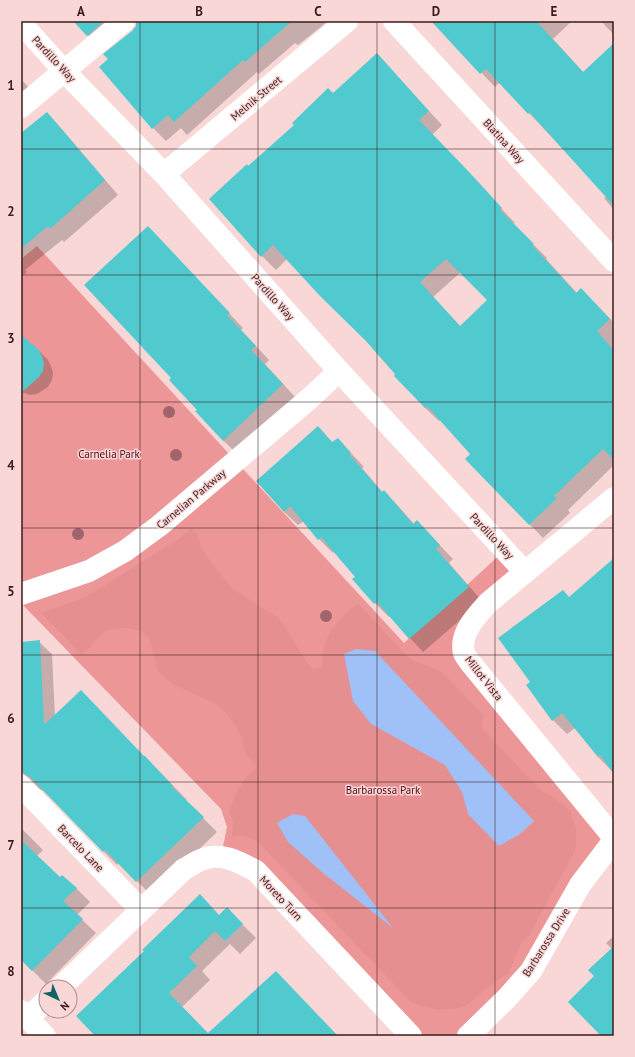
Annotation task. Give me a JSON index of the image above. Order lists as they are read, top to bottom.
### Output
{
  "streets": {
    "street": [
      "Pardillo Way",
      "Melnik Street",
      "Blatina Way",
      "Carnelian Parkway",
      "Millot Vista",
      "Barcelo Lane",
      "Moreto Turn",
      "Barbarossa Drive"
    ]
  },
  "crossings": [
    ["Pardillo Way", "Melnik Street"],
    ["Pardillo Way", "Carnelian Parkway"],
    ["Pardillo Way", "Millot Vista"],
    ["Millot Vista", "Barbarossa Drive"],
    ["Barcelo Lane", "Moreto Turn"]
  ],
  "parks": ["Carnelia Park", "Barbarossa Park"],
  "north": "bottom right",
  "grid": {
    "columns": [
      "A",
      "B",
      "C",
      "D",
      "E"
    ],
    "rows": [
      "1",
      "2",
      "3",
      "4",
      "5",
      "6",
      "7",
      "8"
    ]
  }
}
